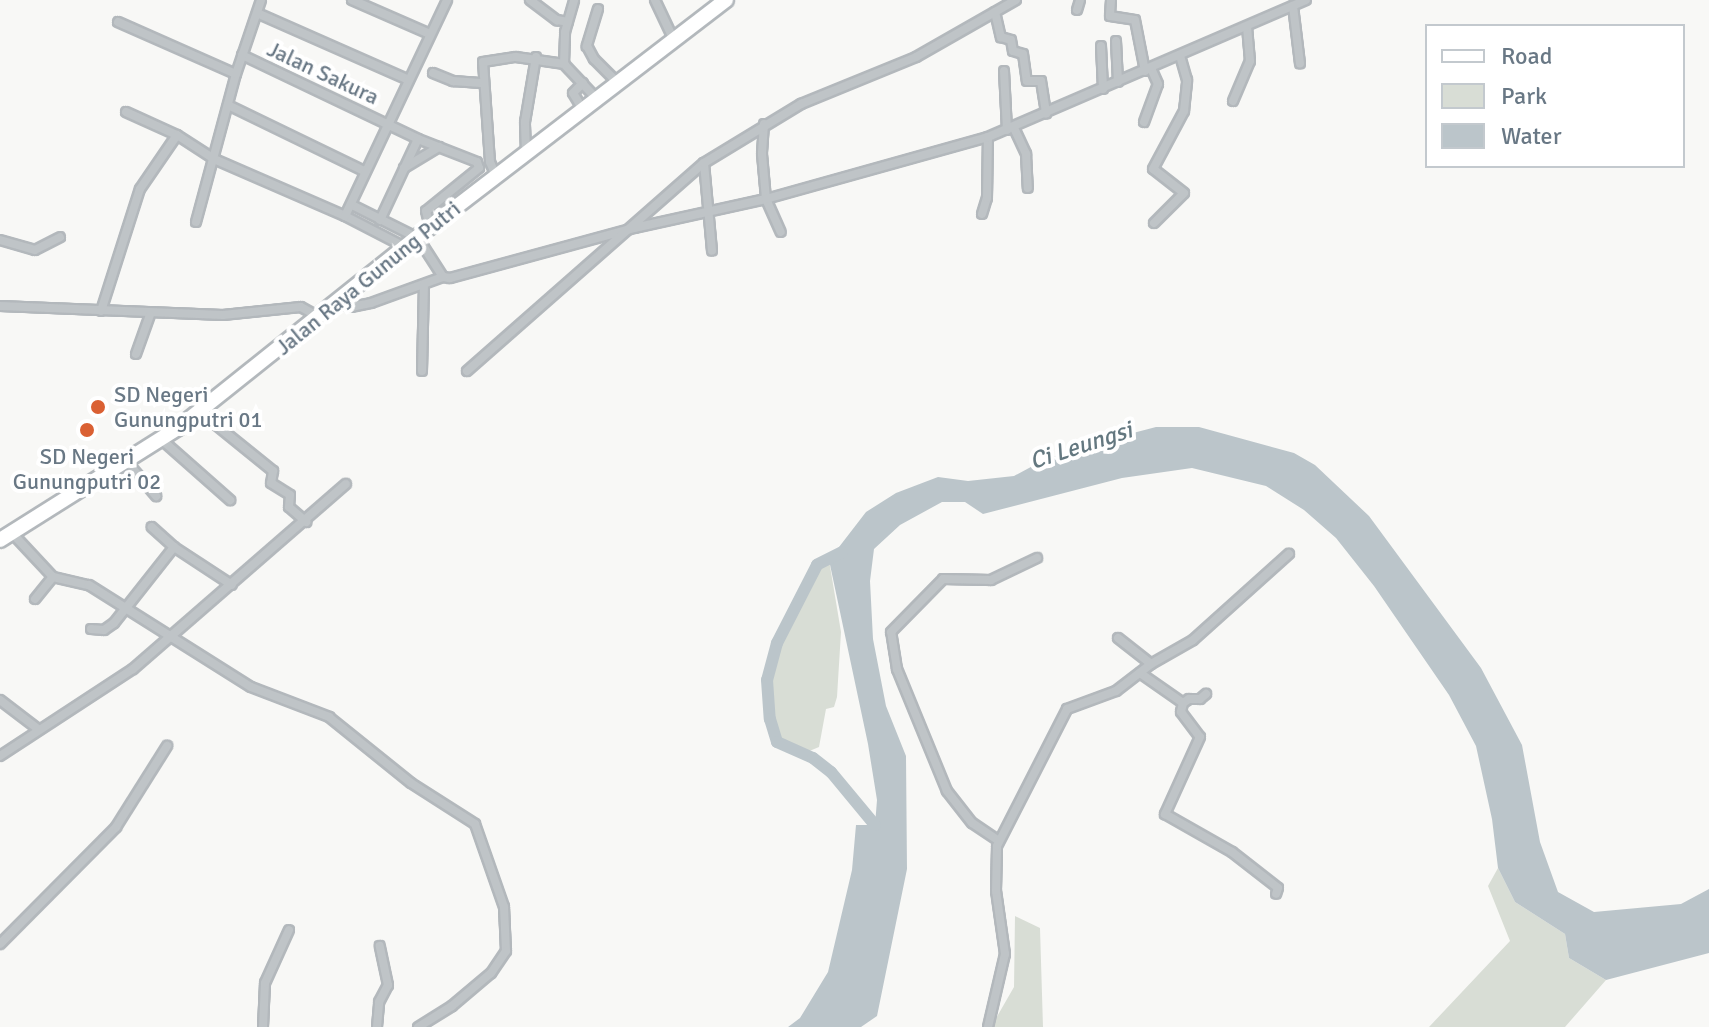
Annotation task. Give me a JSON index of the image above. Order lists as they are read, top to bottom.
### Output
{
  "streets": {
    "main road": ["Jalan Raya Gunung Putri"],
    "street": ["Jalan Sakura"]
  },
  "water": ["Ci Leungsi"],
  "places": ["SD Negeri Gunungputri 01", "SD Negeri Gunungputri 02"],
  "legend": ["Road", "Park", "Water"]
}
